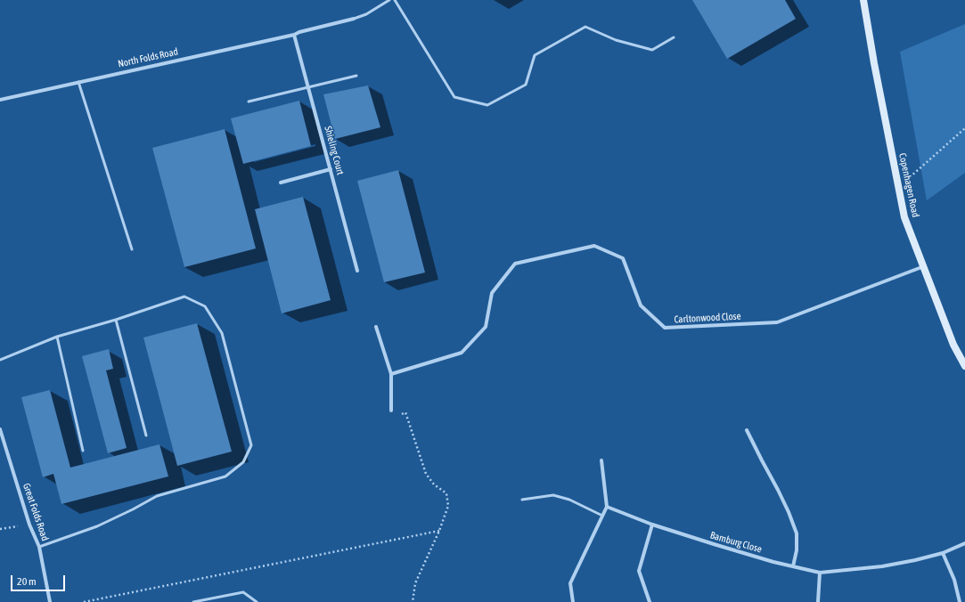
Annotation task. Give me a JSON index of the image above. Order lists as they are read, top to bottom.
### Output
{
  "streets": {
    "street": [
      "North Folds Road",
      "Shieling Court",
      "Copenhagen Road",
      "Carltonwood Close",
      "Great Folds Road",
      "Bamburg Close"
    ]
  },
  "crossings": [
    ["North Folds Road", "Shieling Court"],
    ["Copenhagen Road", "Carltonwood Close"]
  ],
  "scale_bar": "20 m"
}
